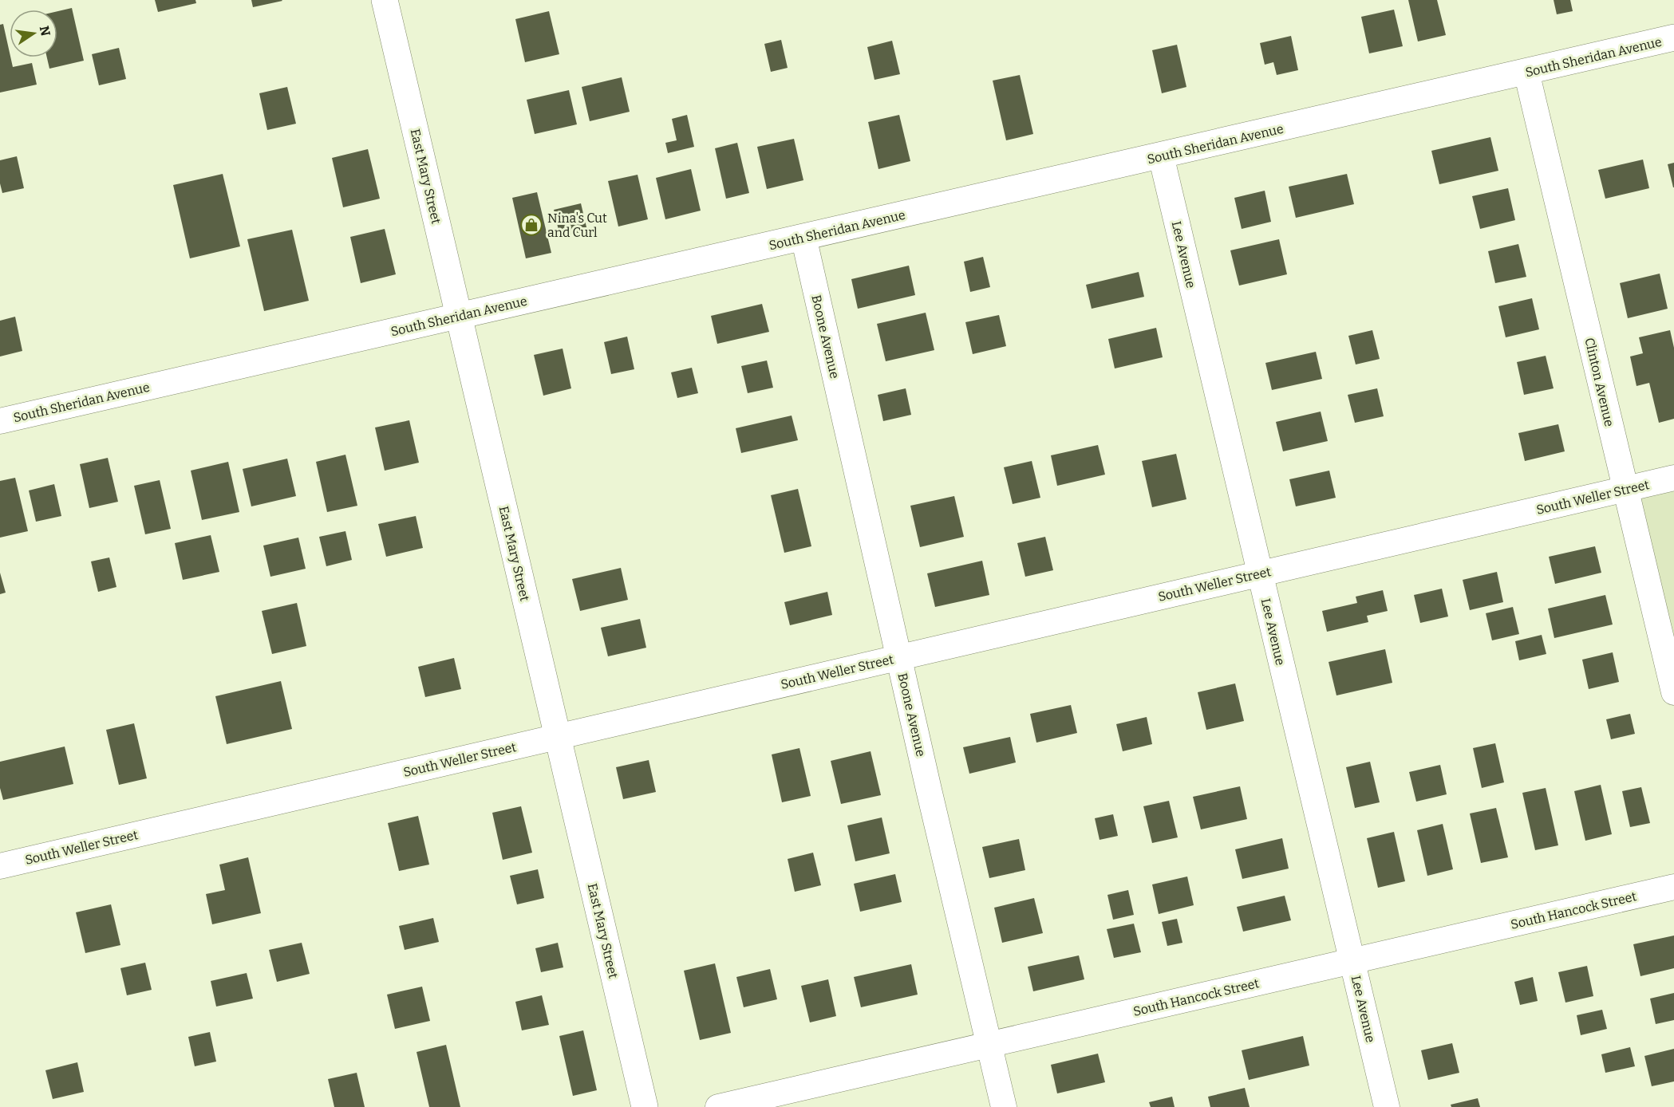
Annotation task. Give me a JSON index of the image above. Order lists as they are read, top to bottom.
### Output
{
  "streets": {
    "street": [
      "South Sheridan Avenue",
      "East Mary Street",
      "Lee Avenue",
      "Boone Avenue",
      "Clinton Avenue",
      "South Weller Street",
      "South Hancock Street"
    ]
  },
  "crossings": [
    ["South Sheridan Avenue", "East Mary Street"],
    ["South Sheridan Avenue", "Lee Avenue"],
    ["South Sheridan Avenue", "Boone Avenue"],
    ["South Sheridan Avenue", "Clinton Avenue"],
    ["East Mary Street", "South Weller Street"],
    ["Lee Avenue", "South Weller Street"],
    ["Lee Avenue", "South Hancock Street"],
    ["Boone Avenue", "South Weller Street"],
    ["Boone Avenue", "South Hancock Street"],
    ["Clinton Avenue", "South Weller Street"]
  ],
  "places": {
    "shop": ["Nina's Cut and Curl"]
  },
  "north": "right"
}
